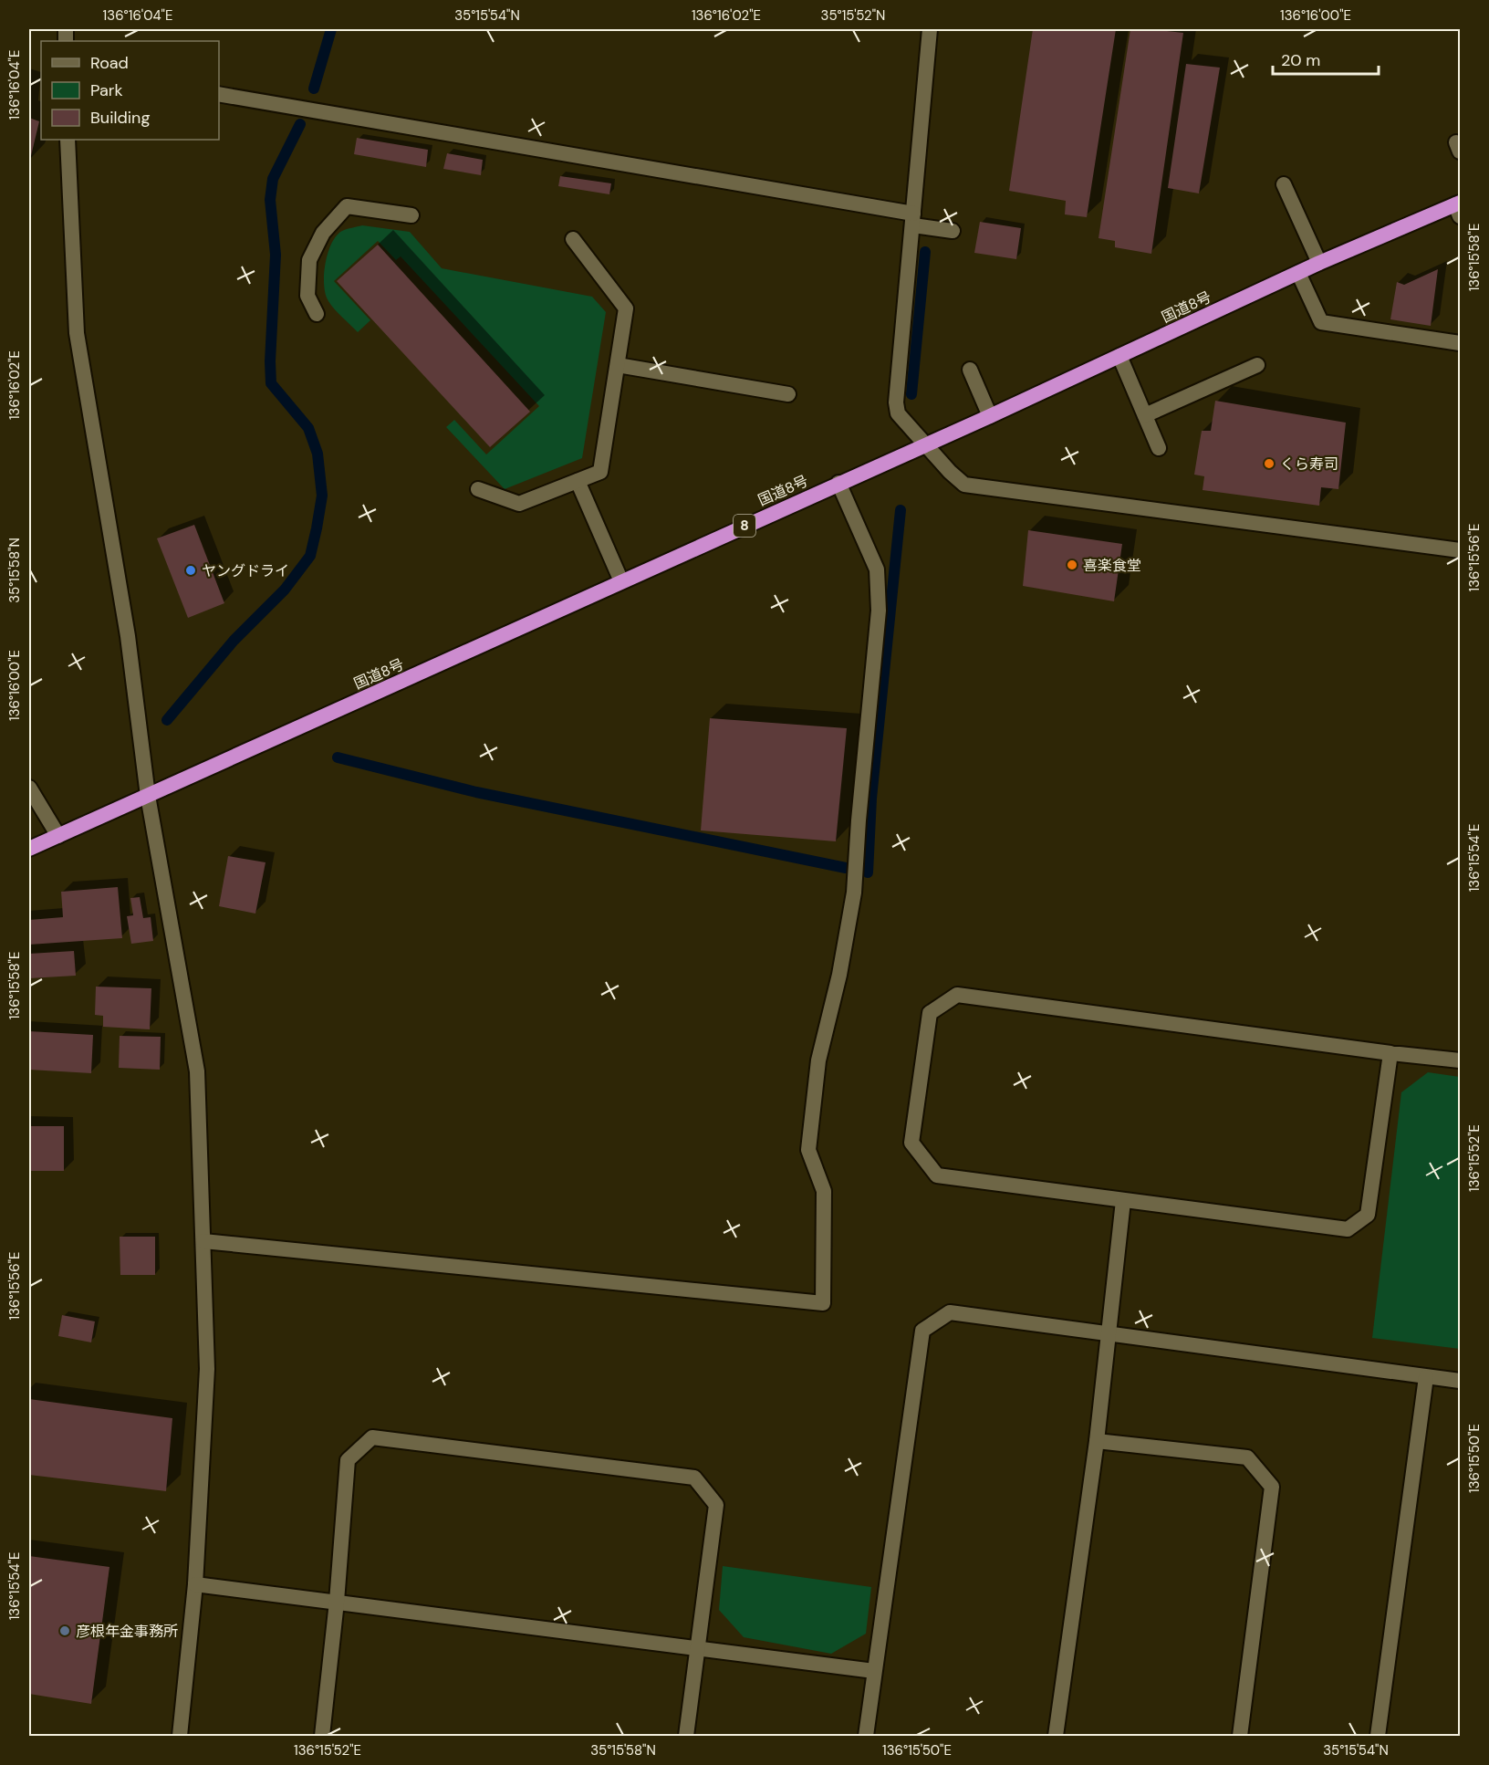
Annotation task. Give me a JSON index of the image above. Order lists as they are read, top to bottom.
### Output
{
  "streets": {
    "highway": ["国道8号", "8"]
  },
  "places": [
    "くら寿司",
    "喜楽食堂",
    "ヤングドライ",
    "彦根年金事務所"
  ],
  "legend": ["Road", "Park", "Building"],
  "scale_bar": "20 m",
  "coordinates": [
    "136°16'04\"E",
    "35°15'54\"N",
    "136°16'02\"E",
    "35°15'52\"N",
    "136°16'00\"E",
    "136°15'58\"E",
    "136°15'56\"E",
    "35°15'58\"N",
    "136°15'54\"E",
    "136°15'52\"E",
    "136°15'50\"E"
  ]
}
